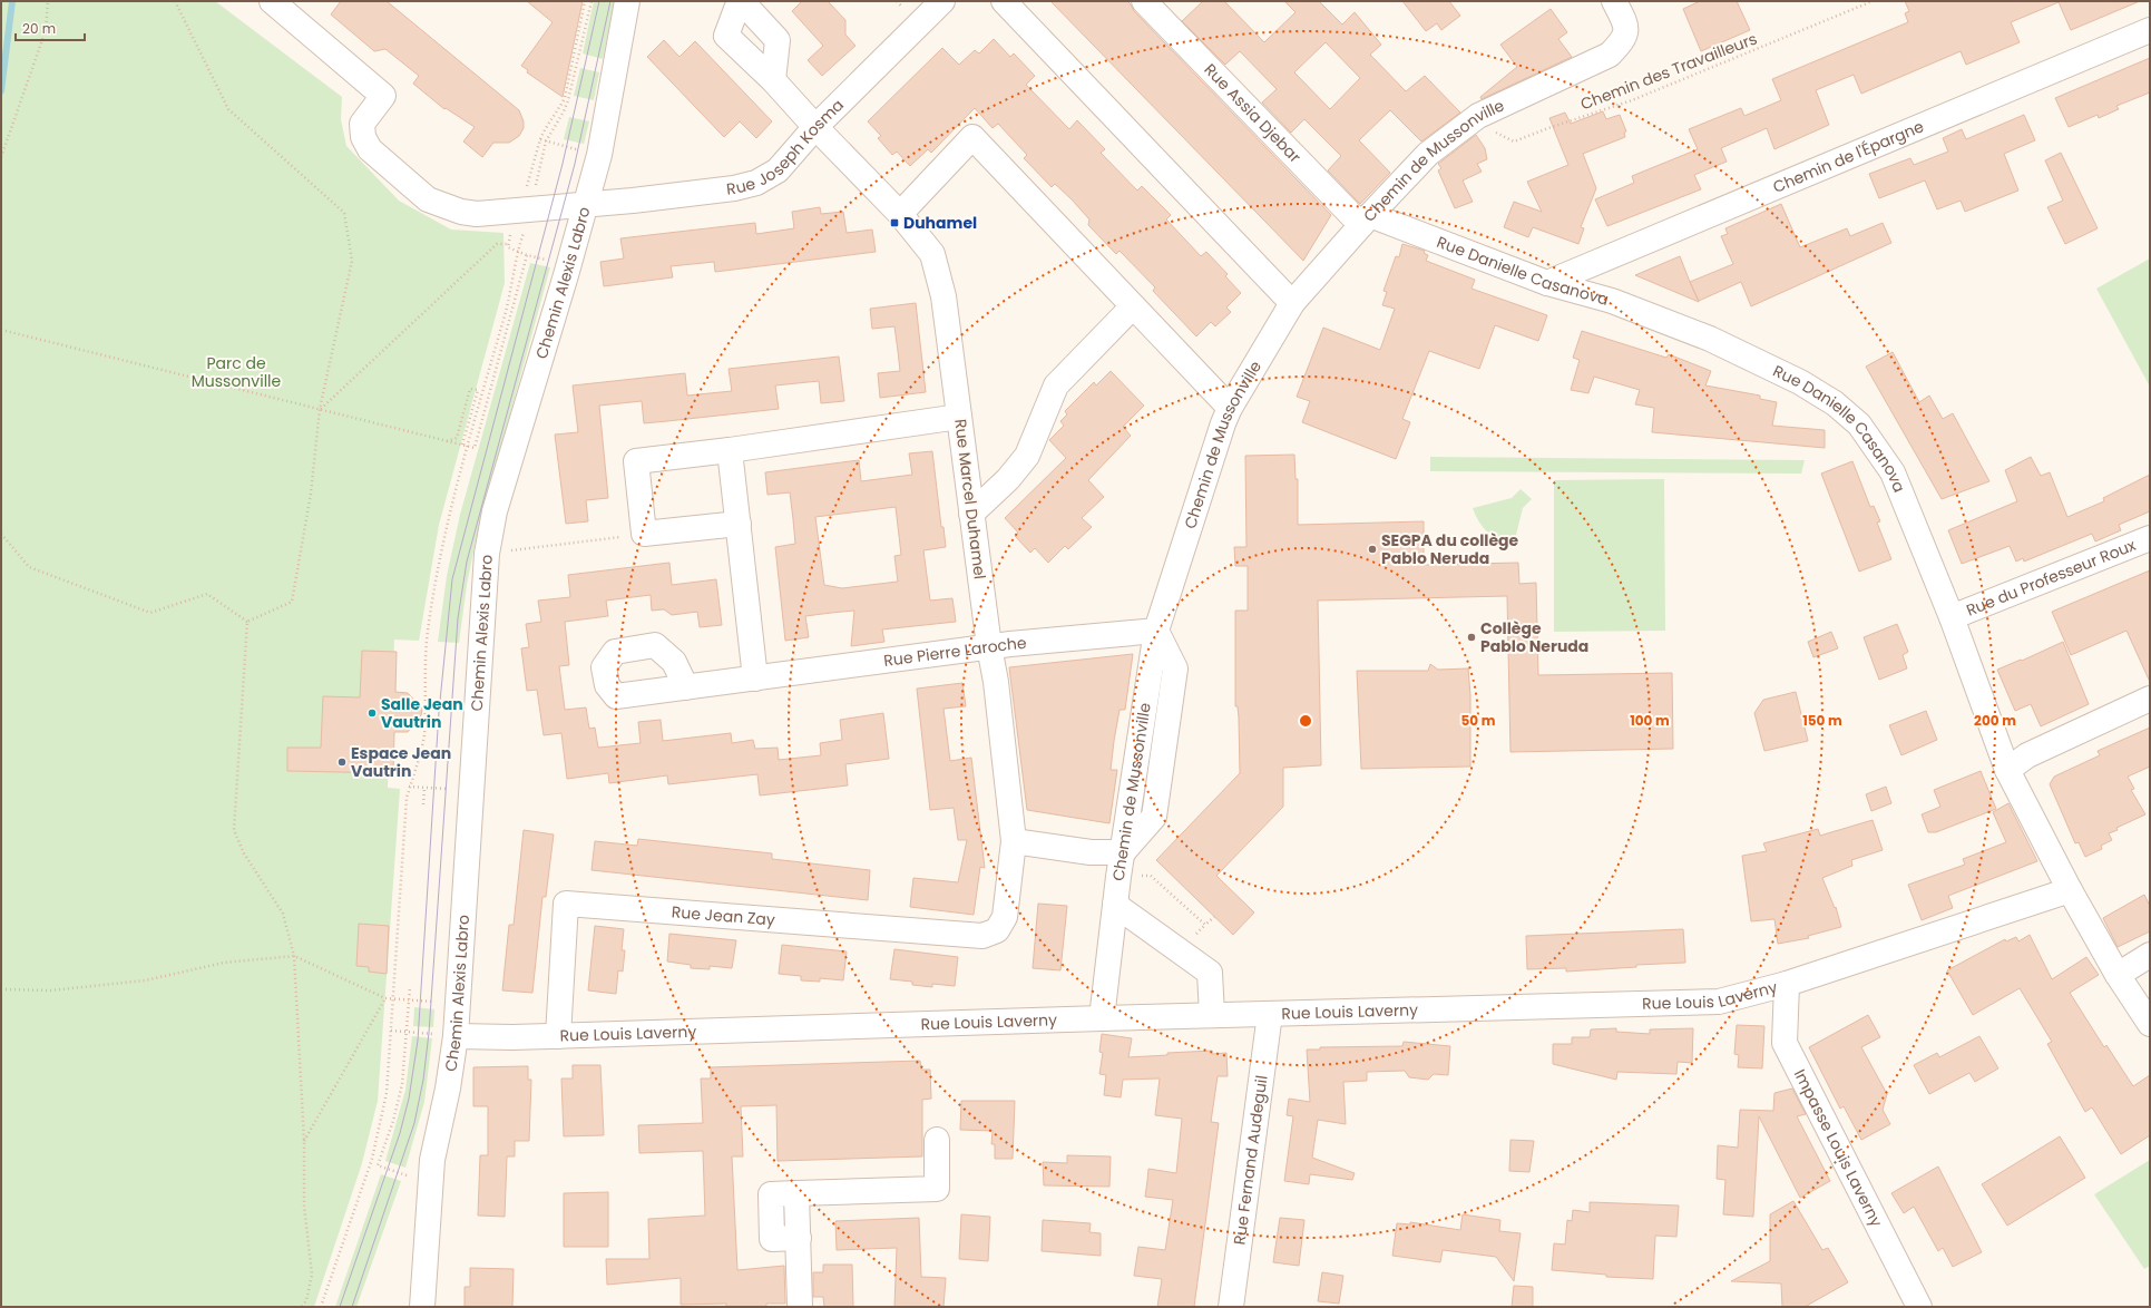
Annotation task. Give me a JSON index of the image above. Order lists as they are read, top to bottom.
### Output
{
  "streets": {
    "street": [
      "Rue Assia Djebar",
      "Rue Joseph Kosma",
      "Chemin de l'Épargne",
      "Chemin de Mussonville",
      "Rue Danielle Casanova",
      "Chemin Alexis Labro",
      "Rue Marcel Duhamel",
      "Rue du Professeur Roux",
      "Rue Pierre Laroche",
      "Rue Jean Zay",
      "Rue Louis Laverny",
      "Impasse Louis Laverny",
      "Rue Fernand Audeguil"
    ],
    "path": ["Chemin des Travailleurs"]
  },
  "crossings": [
    ["Chemin des Travailleurs", "Chemin de Mussonville"],
    ["Rue Assia Djebar", "Chemin de Mussonville"],
    ["Rue Assia Djebar", "Rue Danielle Casanova"],
    ["Rue Joseph Kosma", "Chemin Alexis Labro"],
    ["Rue Joseph Kosma", "Rue Marcel Duhamel"],
    ["Chemin de l'Épargne", "Rue Danielle Casanova"],
    ["Chemin de Mussonville", "Rue Danielle Casanova"],
    ["Chemin de Mussonville", "Rue Pierre Laroche"],
    ["Chemin de Mussonville", "Rue Louis Laverny"],
    ["Rue Danielle Casanova", "Rue du Professeur Roux"],
    ["Rue Danielle Casanova", "Rue Louis Laverny"],
    ["Chemin Alexis Labro", "Rue Louis Laverny"],
    ["Rue Marcel Duhamel", "Rue Pierre Laroche"],
    ["Rue Marcel Duhamel", "Rue Jean Zay"],
    ["Rue Jean Zay", "Rue Louis Laverny"],
    ["Rue Louis Laverny", "Impasse Louis Laverny"],
    ["Rue Louis Laverny", "Rue Fernand Audeguil"]
  ],
  "parks": ["Parc de Mussonville"],
  "places": {
    "transit": ["Duhamel"],
    "other": [
      "SEGPA du collège Pablo Neruda",
      "Collège Pablo Neruda",
      "Salle Jean Vautrin",
      "Espace Jean Vautrin"
    ]
  },
  "scale_bar": "20 m",
  "rings": [
    "50 m",
    "100 m",
    "150 m",
    "200 m"
  ]
}
